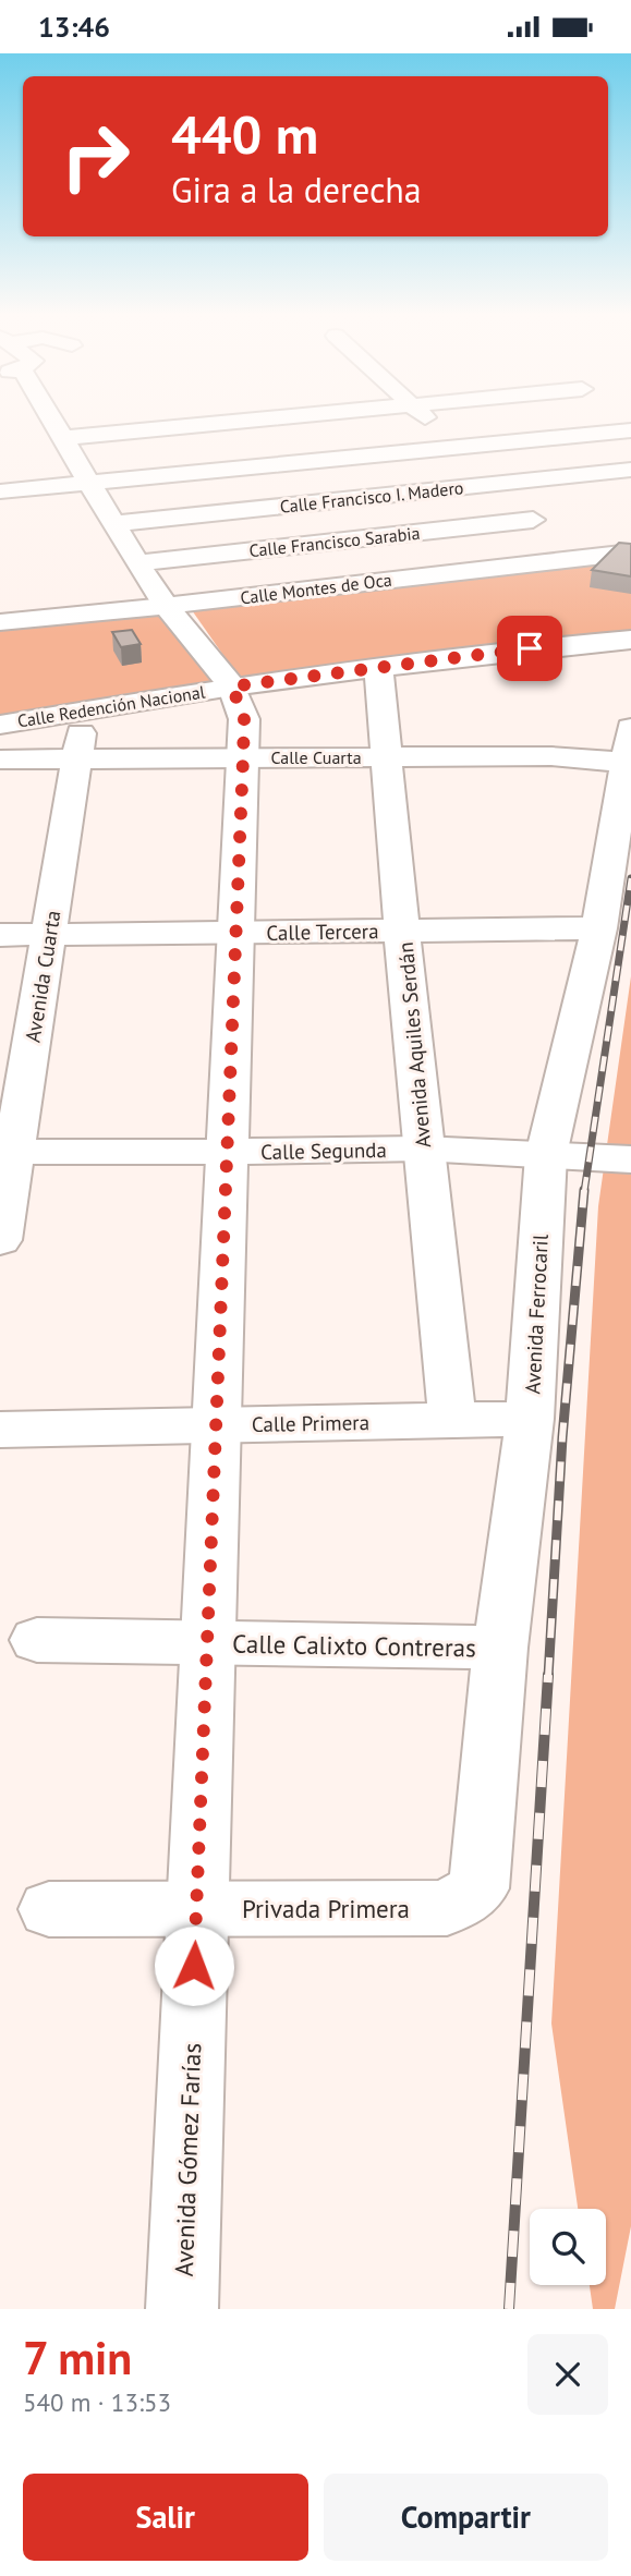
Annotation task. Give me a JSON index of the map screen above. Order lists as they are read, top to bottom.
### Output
{
  "streets": {
    "street": [
      "Calle Francisco I. Madero",
      "Calle Francisco Sarabia",
      "Calle Montes de Oca",
      "Calle Redención Nacional",
      "Calle Cuarta",
      "Calle Tercera",
      "Avenida Cuarta",
      "Avenida Aquiles Serdán",
      "Calle Segunda",
      "Avenida Ferrocaril",
      "Calle Primera",
      "Calle Calixto Contreras",
      "Privada Primera",
      "Avenida Gómez Farías"
    ]
  },
  "crossings": [
    ["Calle Redención Nacional", "Avenida Cuarta"],
    ["Calle Redención Nacional", "Avenida Aquiles Serdán"],
    ["Calle Redención Nacional", "Avenida Gómez Farías"],
    ["Calle Cuarta", "Avenida Cuarta"],
    ["Calle Cuarta", "Avenida Aquiles Serdán"],
    ["Calle Cuarta", "Avenida Ferrocaril"],
    ["Calle Cuarta", "Avenida Gómez Farías"],
    ["Calle Tercera", "Avenida Cuarta"],
    ["Calle Tercera", "Avenida Aquiles Serdán"],
    ["Calle Tercera", "Avenida Ferrocaril"],
    ["Calle Tercera", "Avenida Gómez Farías"],
    ["Avenida Cuarta", "Calle Segunda"],
    ["Avenida Aquiles Serdán", "Calle Segunda"],
    ["Avenida Aquiles Serdán", "Calle Primera"],
    ["Calle Segunda", "Avenida Ferrocaril"],
    ["Calle Segunda", "Avenida Gómez Farías"],
    ["Avenida Ferrocaril", "Calle Primera"],
    ["Avenida Ferrocaril", "Calle Calixto Contreras"],
    ["Avenida Ferrocaril", "Privada Primera"],
    ["Calle Primera", "Avenida Gómez Farías"],
    ["Calle Calixto Contreras", "Avenida Gómez Farías"],
    ["Privada Primera", "Avenida Gómez Farías"]
  ],
  "page": {
    "status": "13:46",
    "turn": ["440 m", "Gira a la derecha"],
    "heading": ["7 min", "540 m · 13:53"],
    "buttons": ["Salir", "Compartir"]
  }
}
